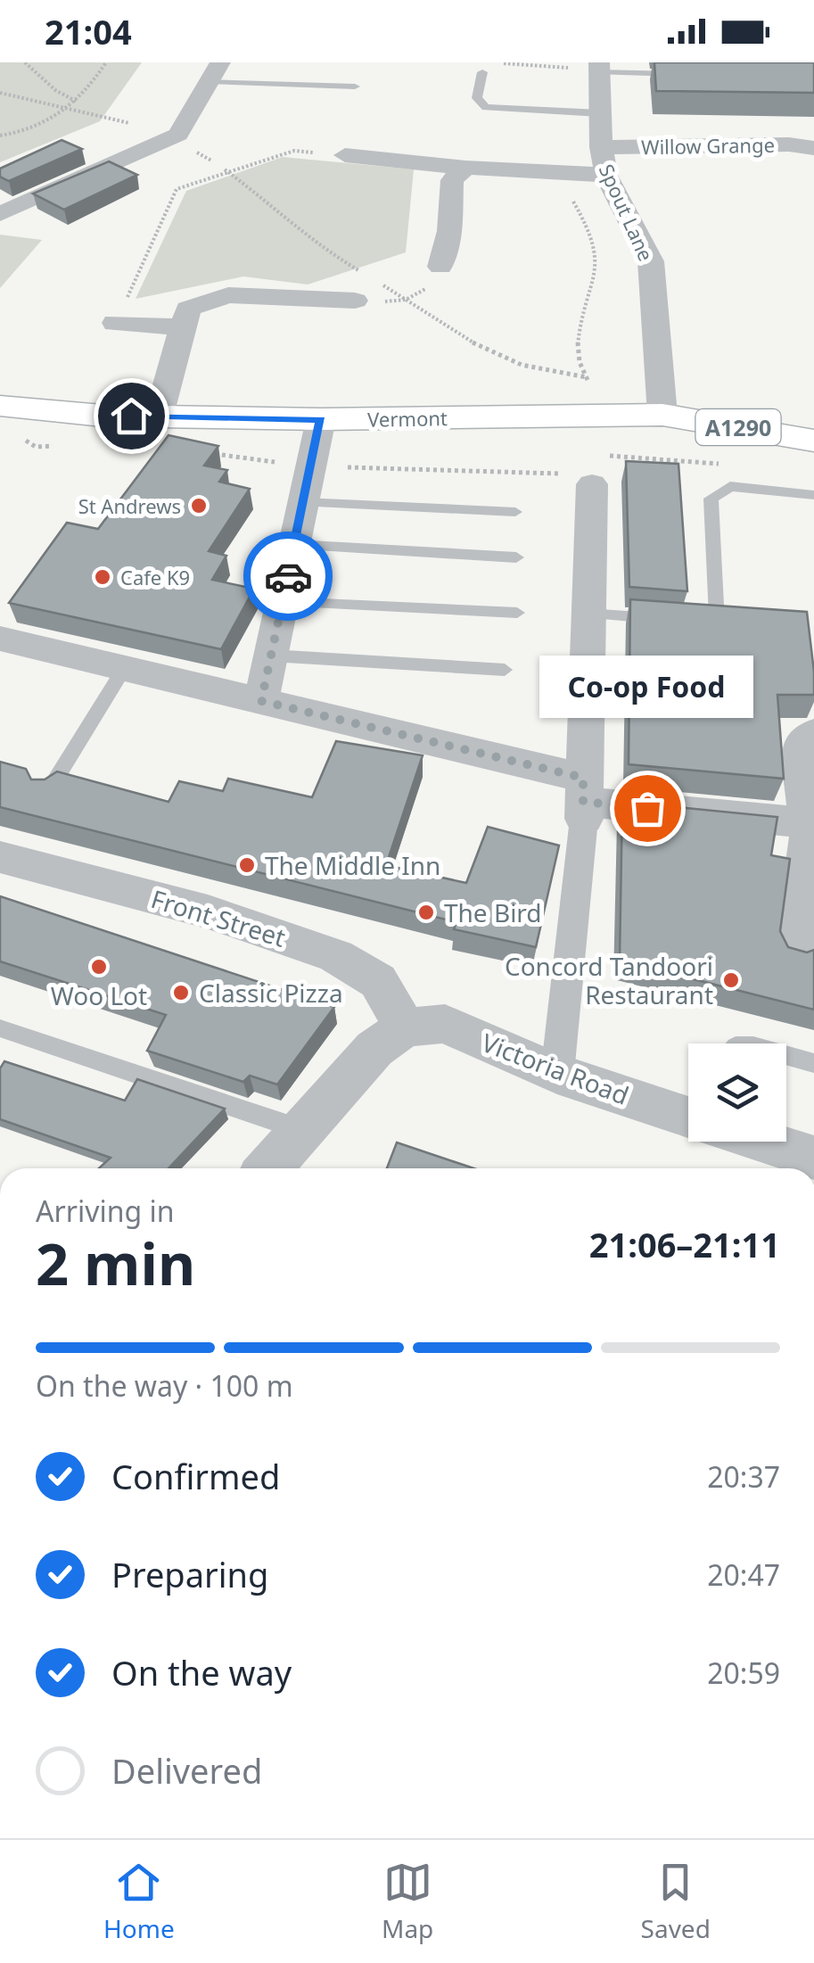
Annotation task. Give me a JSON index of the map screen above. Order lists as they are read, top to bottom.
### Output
{
  "streets": {
    "main road": ["Vermont", "A1290"],
    "street": [
      "Willow Grange",
      "Spout Lane",
      "Front Street",
      "Victoria Road"
    ]
  },
  "crossings": [
    ["Willow Grange", "Spout Lane"],
    ["Spout Lane", "Vermont"],
    ["Front Street", "Victoria Road"]
  ],
  "places": [
    "St Andrews",
    "Cafe K9",
    "Co-op Food",
    "The Middle Inn",
    "The Bird",
    "Woo Lot",
    "Concord Tandoori Restaurant",
    "Classic Pizza"
  ],
  "page": {
    "status": "21:04",
    "bubble": "Co-op Food",
    "heading": ["2 min", "Arriving in", "21:06–21:11"],
    "bar": "On the way · 100 m",
    "list": [
      ["Confirmed", "20:37"],
      ["Preparing", "20:47"],
      ["On the way", "20:59"],
      "Delivered"
    ],
    "tabs": ["Home", "Map", "Saved"]
  }
}
